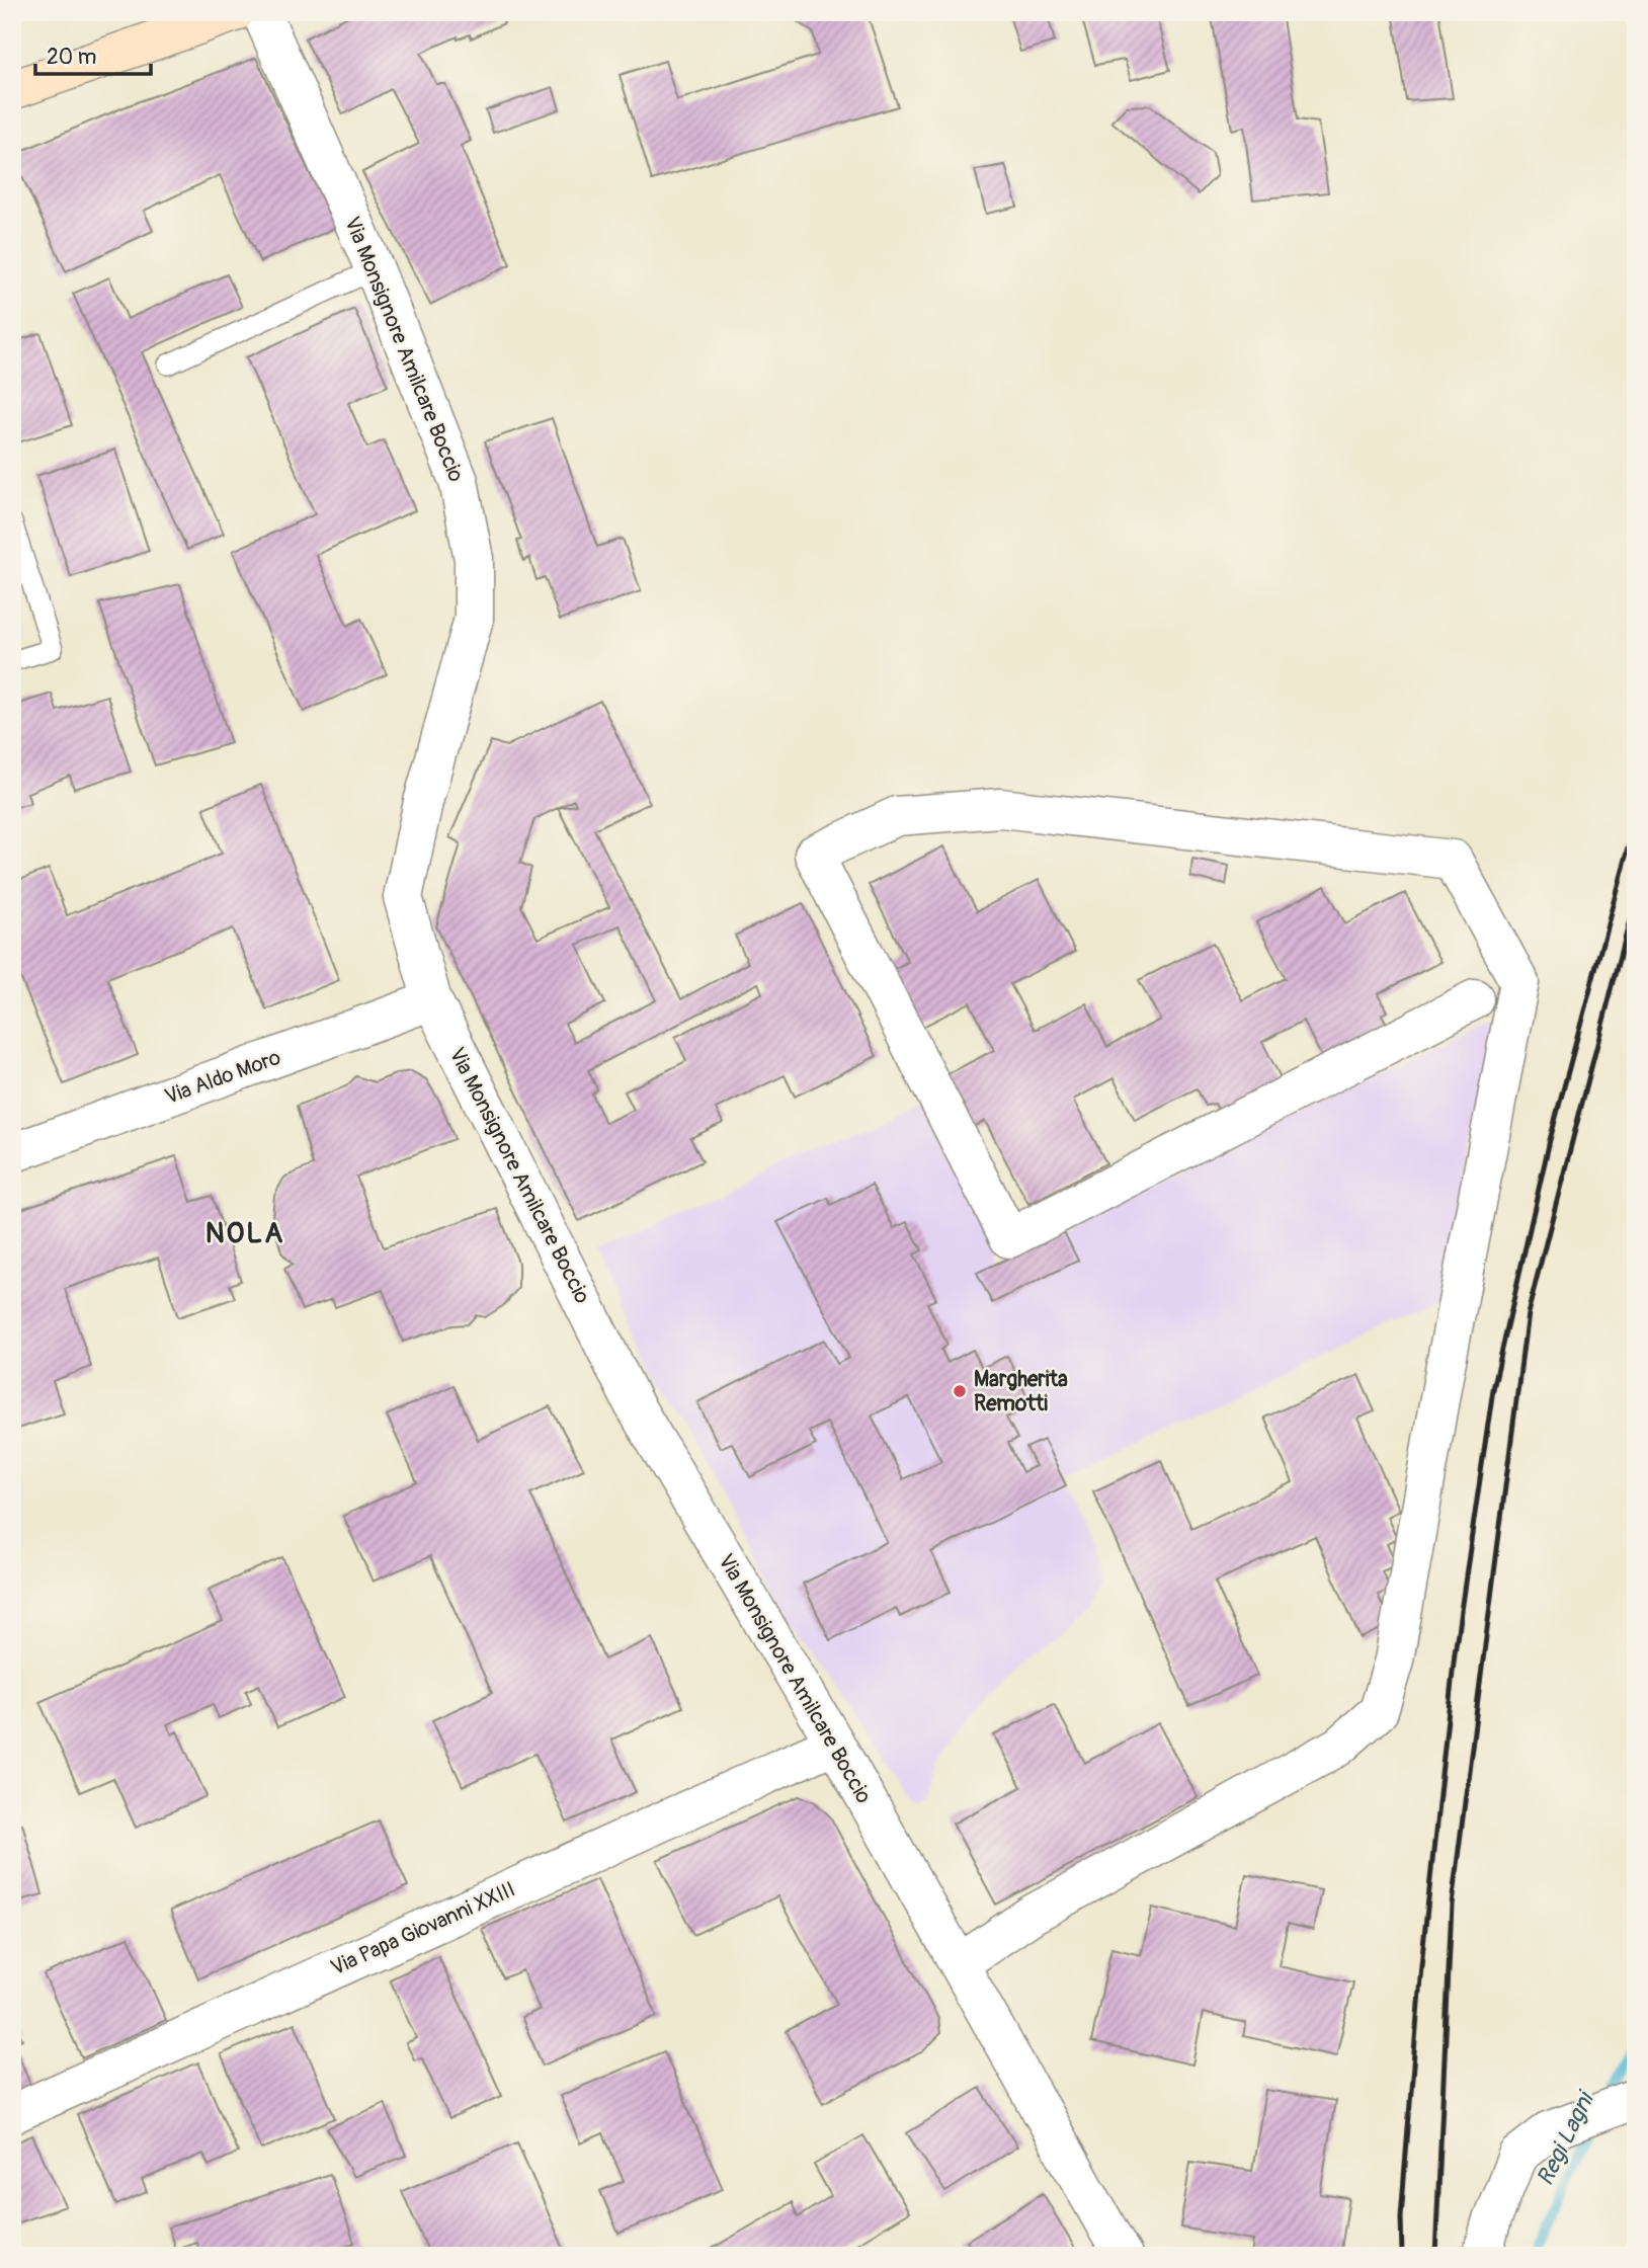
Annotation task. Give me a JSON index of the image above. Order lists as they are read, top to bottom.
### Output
{
  "streets": {
    "street": ["Via Monsignore Amilcare Boccio", "Via Aldo Moro", "Via Papa Giovanni XXIII"]
  },
  "crossings": [
    ["Via Monsignore Amilcare Boccio", "Via Aldo Moro"],
    ["Via Monsignore Amilcare Boccio", "Via Papa Giovanni XXIII"]
  ],
  "districts": ["NOLA"],
  "water": ["Regi Lagni"],
  "places": ["Margherita Remotti"],
  "scale_bar": "20 m"
}
